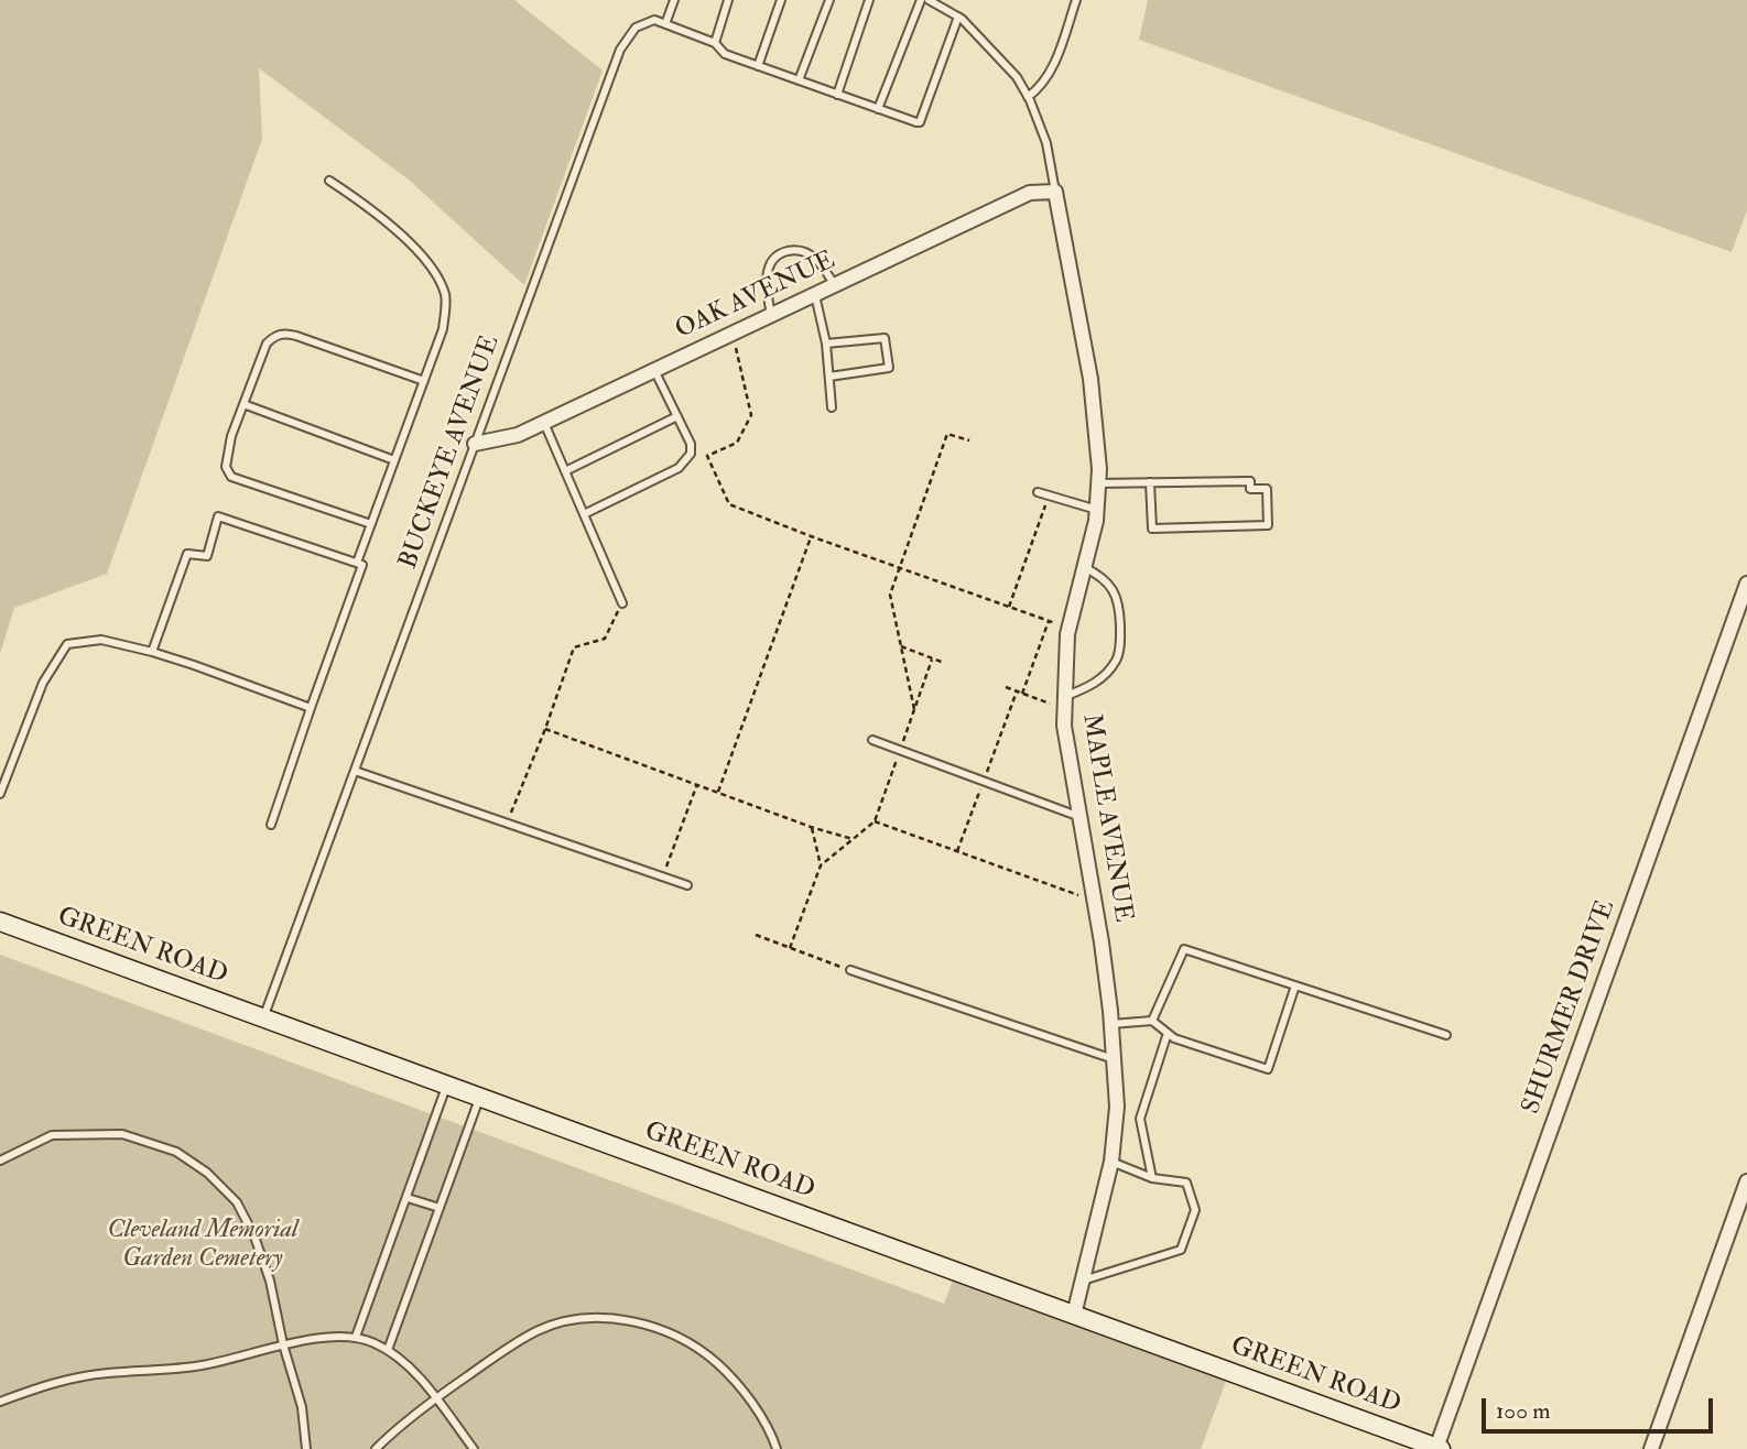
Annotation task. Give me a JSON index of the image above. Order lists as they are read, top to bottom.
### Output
{
  "streets": {
    "main road": ["GREEN ROAD"],
    "street": ["OAK AVENUE", "MAPLE AVENUE", "SHURMER DRIVE"],
    "lane": ["BUCKEYE AVENUE"]
  },
  "crossings": [
    ["OAK AVENUE", "BUCKEYE AVENUE"],
    ["OAK AVENUE", "MAPLE AVENUE"],
    ["BUCKEYE AVENUE", "GREEN ROAD"],
    ["MAPLE AVENUE", "GREEN ROAD"],
    ["GREEN ROAD", "SHURMER DRIVE"]
  ],
  "parks": ["Cleveland Memorial Garden Cemetery"],
  "scale_bar": "100 m"
}
